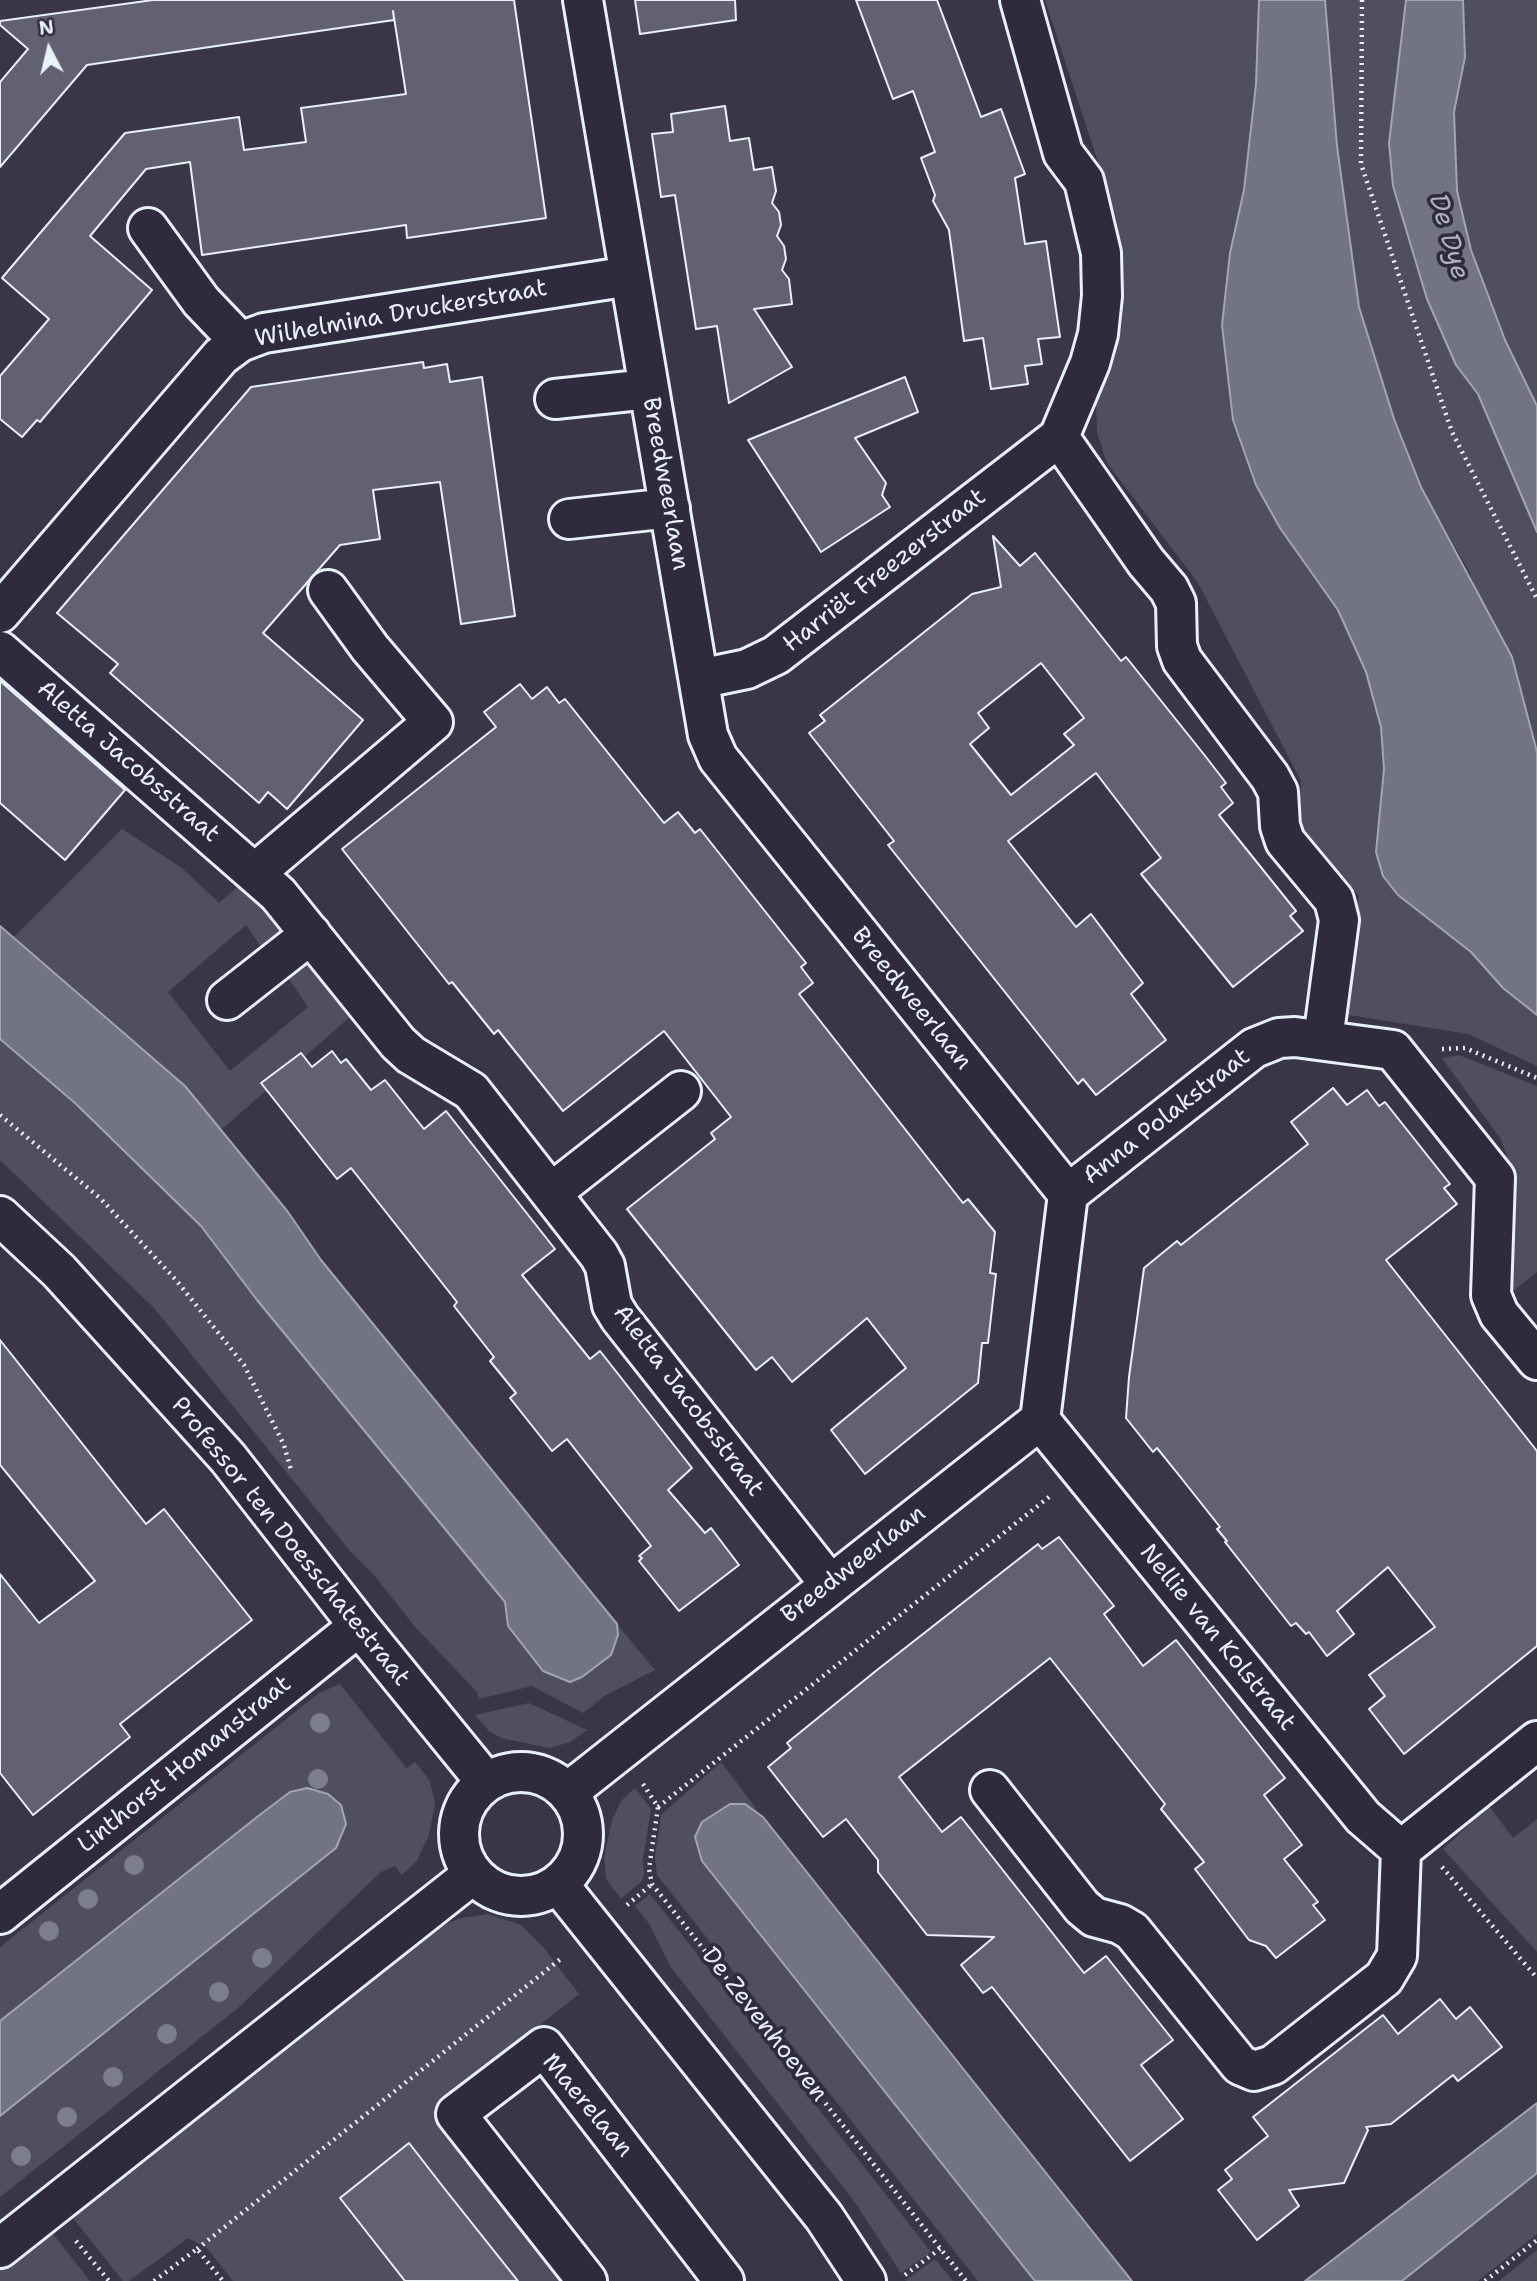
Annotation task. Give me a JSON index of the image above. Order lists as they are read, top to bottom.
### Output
{
  "streets": {
    "street": [
      "Wilhelmina Druckerstraat",
      "Breedweerlaan",
      "Harriët Freezerstraat",
      "Aletta Jacobsstraat",
      "Anna Polakstraat",
      "Professor ten Doesschatestraat",
      "Nellie van Kolstraat",
      "Linthorst Homanstraat",
      "Maerelaan"
    ],
    "path": ["De Zevenhoeven"]
  },
  "crossings": [
    ["Wilhelmina Druckerstraat", "Breedweerlaan"],
    ["Breedweerlaan", "Harriët Freezerstraat"],
    ["Breedweerlaan", "Aletta Jacobsstraat"],
    ["Breedweerlaan", "Anna Polakstraat"],
    ["Breedweerlaan", "Professor ten Doesschatestraat"],
    ["Breedweerlaan", "Nellie van Kolstraat"],
    ["Professor ten Doesschatestraat", "Linthorst Homanstraat"]
  ],
  "water": ["De Dye"],
  "north": "top"
}
